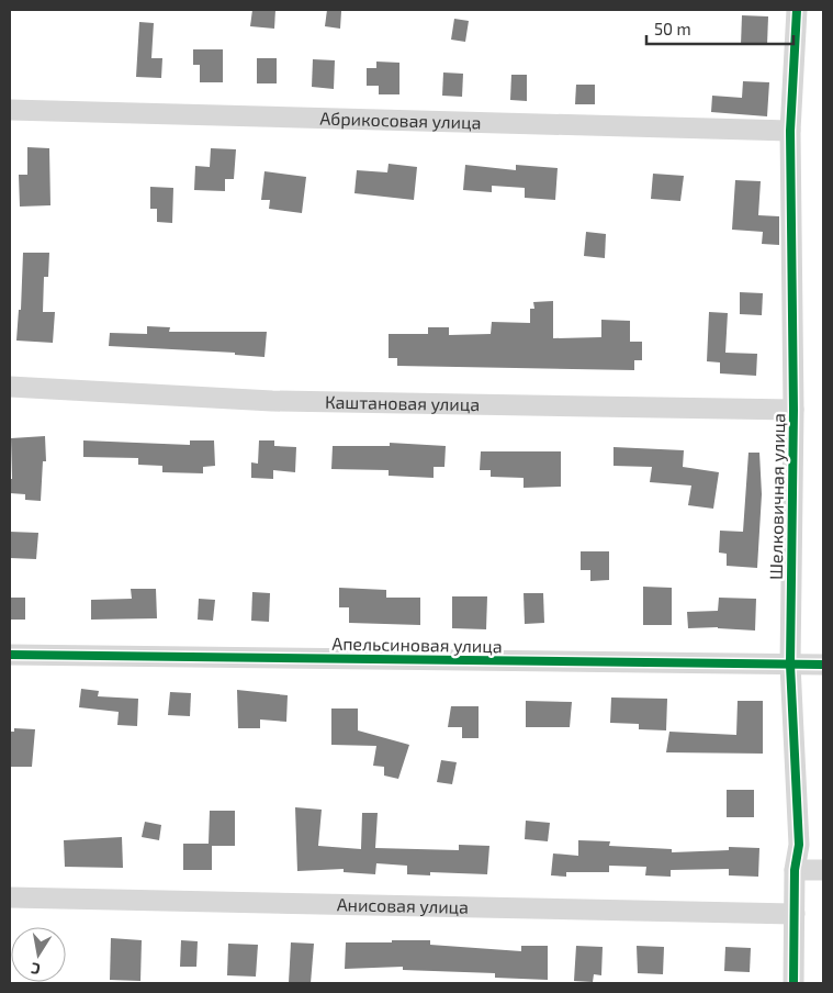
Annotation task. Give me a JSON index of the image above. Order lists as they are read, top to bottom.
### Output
{
  "streets": {
    "street": [
      "Абрикосовая улица",
      "Каштановая улица",
      "Шелковичная улица",
      "Апельсиновая улица",
      "Анисовая улица"
    ]
  },
  "crossings": [
    ["Абрикосовая улица", "Шелковичная улица"],
    ["Каштановая улица", "Шелковичная улица"],
    ["Шелковичная улица", "Апельсиновая улица"],
    ["Шелковичная улица", "Анисовая улица"]
  ],
  "scale_bar": "50 m",
  "north": "bottom"
}
